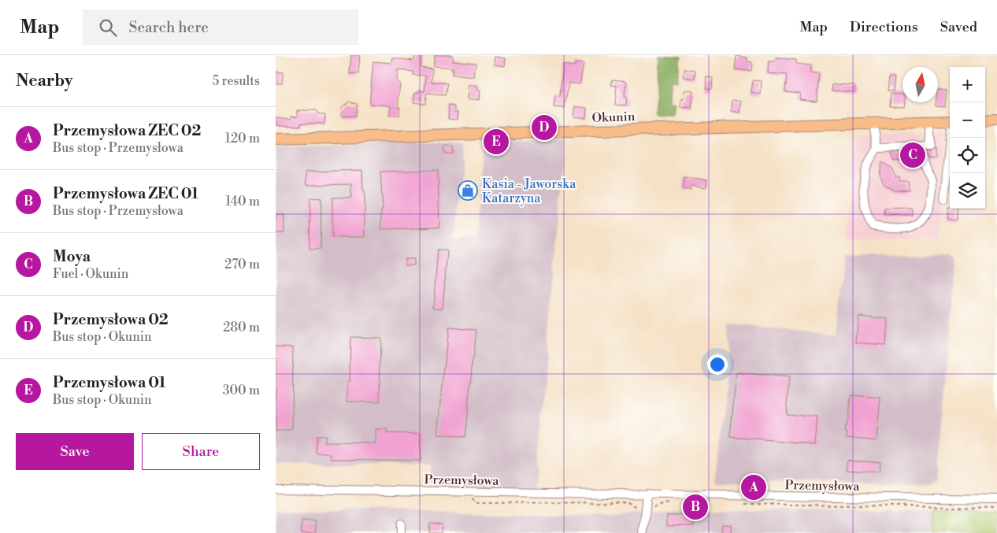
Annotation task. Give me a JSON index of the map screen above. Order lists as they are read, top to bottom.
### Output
{
  "streets": {
    "main road": ["Okunin"],
    "street": ["Przemysłowa"]
  },
  "places": {
    "shop": ["Kasia - Jaworska Katarzyna"]
  },
  "north": "top",
  "page": {
    "header": "Map",
    "search": "Search here",
    "nav": ["Map", "Directions", "Saved"],
    "heading": ["Nearby", "5 results"],
    "map_buttons": ["+", "−"],
    "list": [
      {
        "mark": "A",
        "name": "Przemysłowa ZEC 02",
        "note": "Bus stop · Przemysłowa",
        "value": "120 m"
      },
      {
        "mark": "B",
        "name": "Przemysłowa ZEC 01",
        "note": "Bus stop · Przemysłowa",
        "value": "140 m"
      },
      {
        "mark": "C",
        "name": "Moya",
        "note": "Fuel · Okunin",
        "value": "270 m"
      },
      {
        "mark": "D",
        "name": "Przemysłowa 02",
        "note": "Bus stop · Okunin",
        "value": "280 m"
      },
      {
        "mark": "E",
        "name": "Przemysłowa 01",
        "note": "Bus stop · Okunin",
        "value": "300 m"
      }
    ],
    "pins": [
      "D",
      "E",
      "C",
      "A",
      "B"
    ],
    "buttons": ["Save", "Share"]
  }
}
